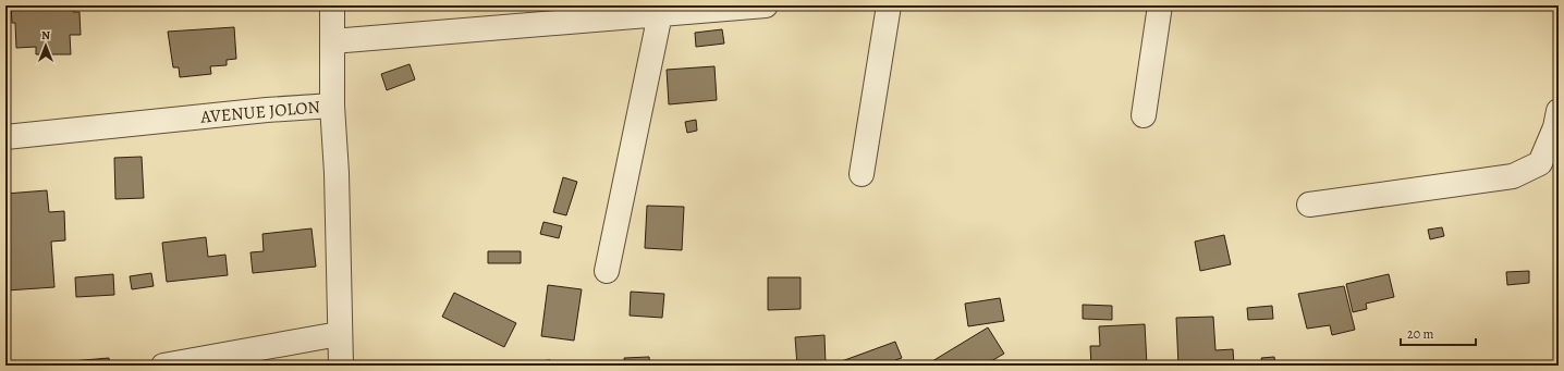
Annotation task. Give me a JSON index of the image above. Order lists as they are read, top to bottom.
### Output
{
  "streets": {
    "street": ["AVENUE JOLON"]
  },
  "scale_bar": "20 m",
  "north": "top"
}
